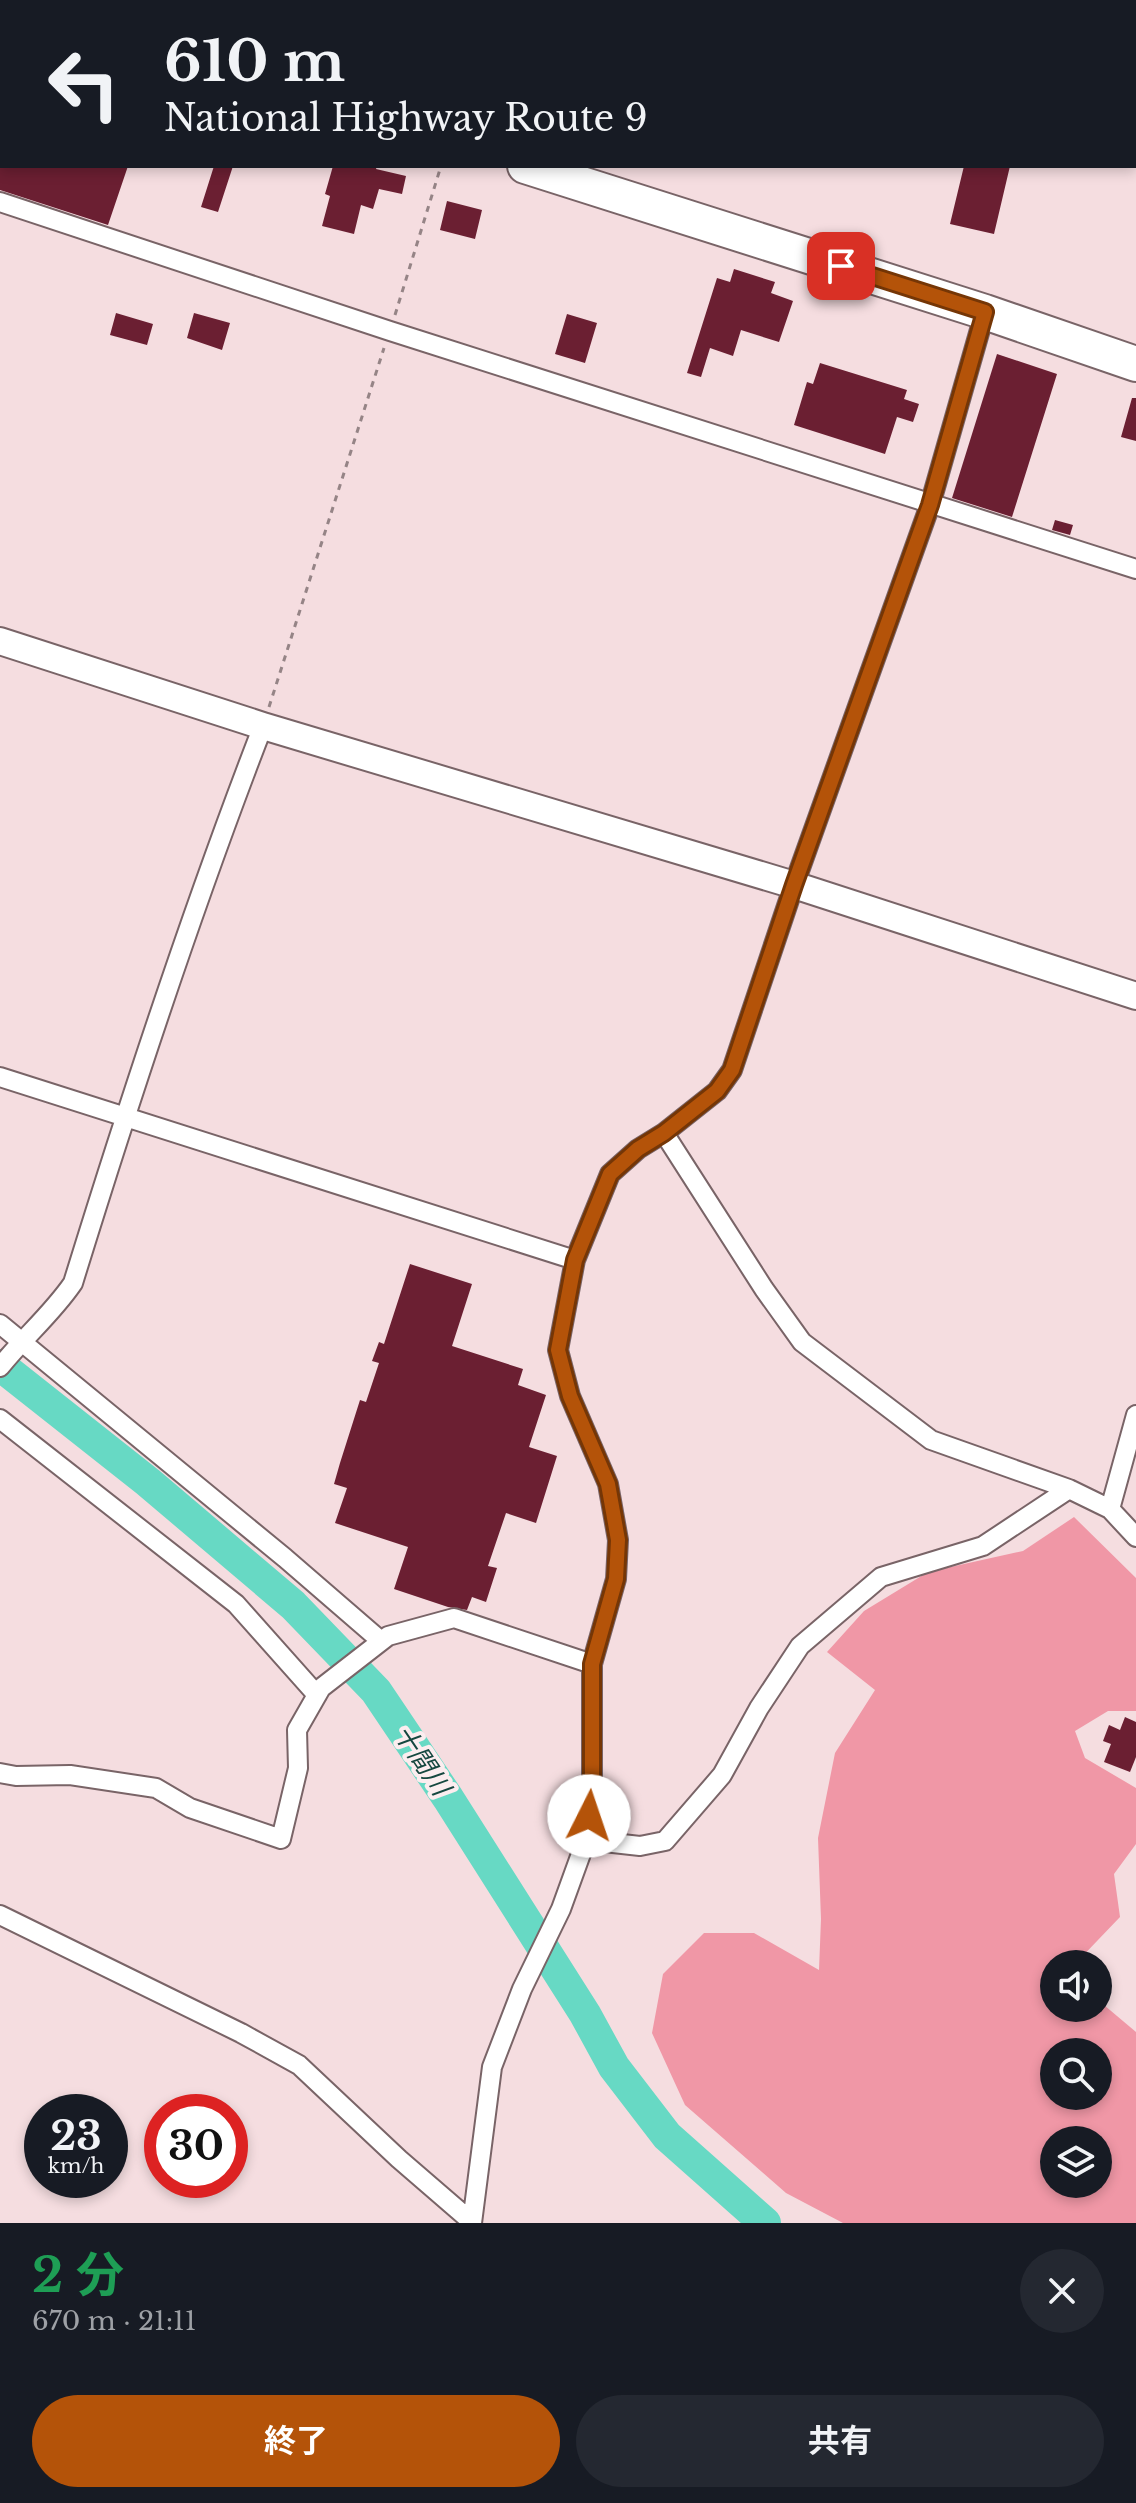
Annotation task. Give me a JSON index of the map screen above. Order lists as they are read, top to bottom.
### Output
{
  "water": ["十間川"],
  "page": {
    "turn": ["610 m", "National Highway Route 9"],
    "speed": "23 km/h",
    "limit": "30",
    "heading": ["2 分", "670 m · 21:11"],
    "buttons": ["終了", "共有"]
  }
}
